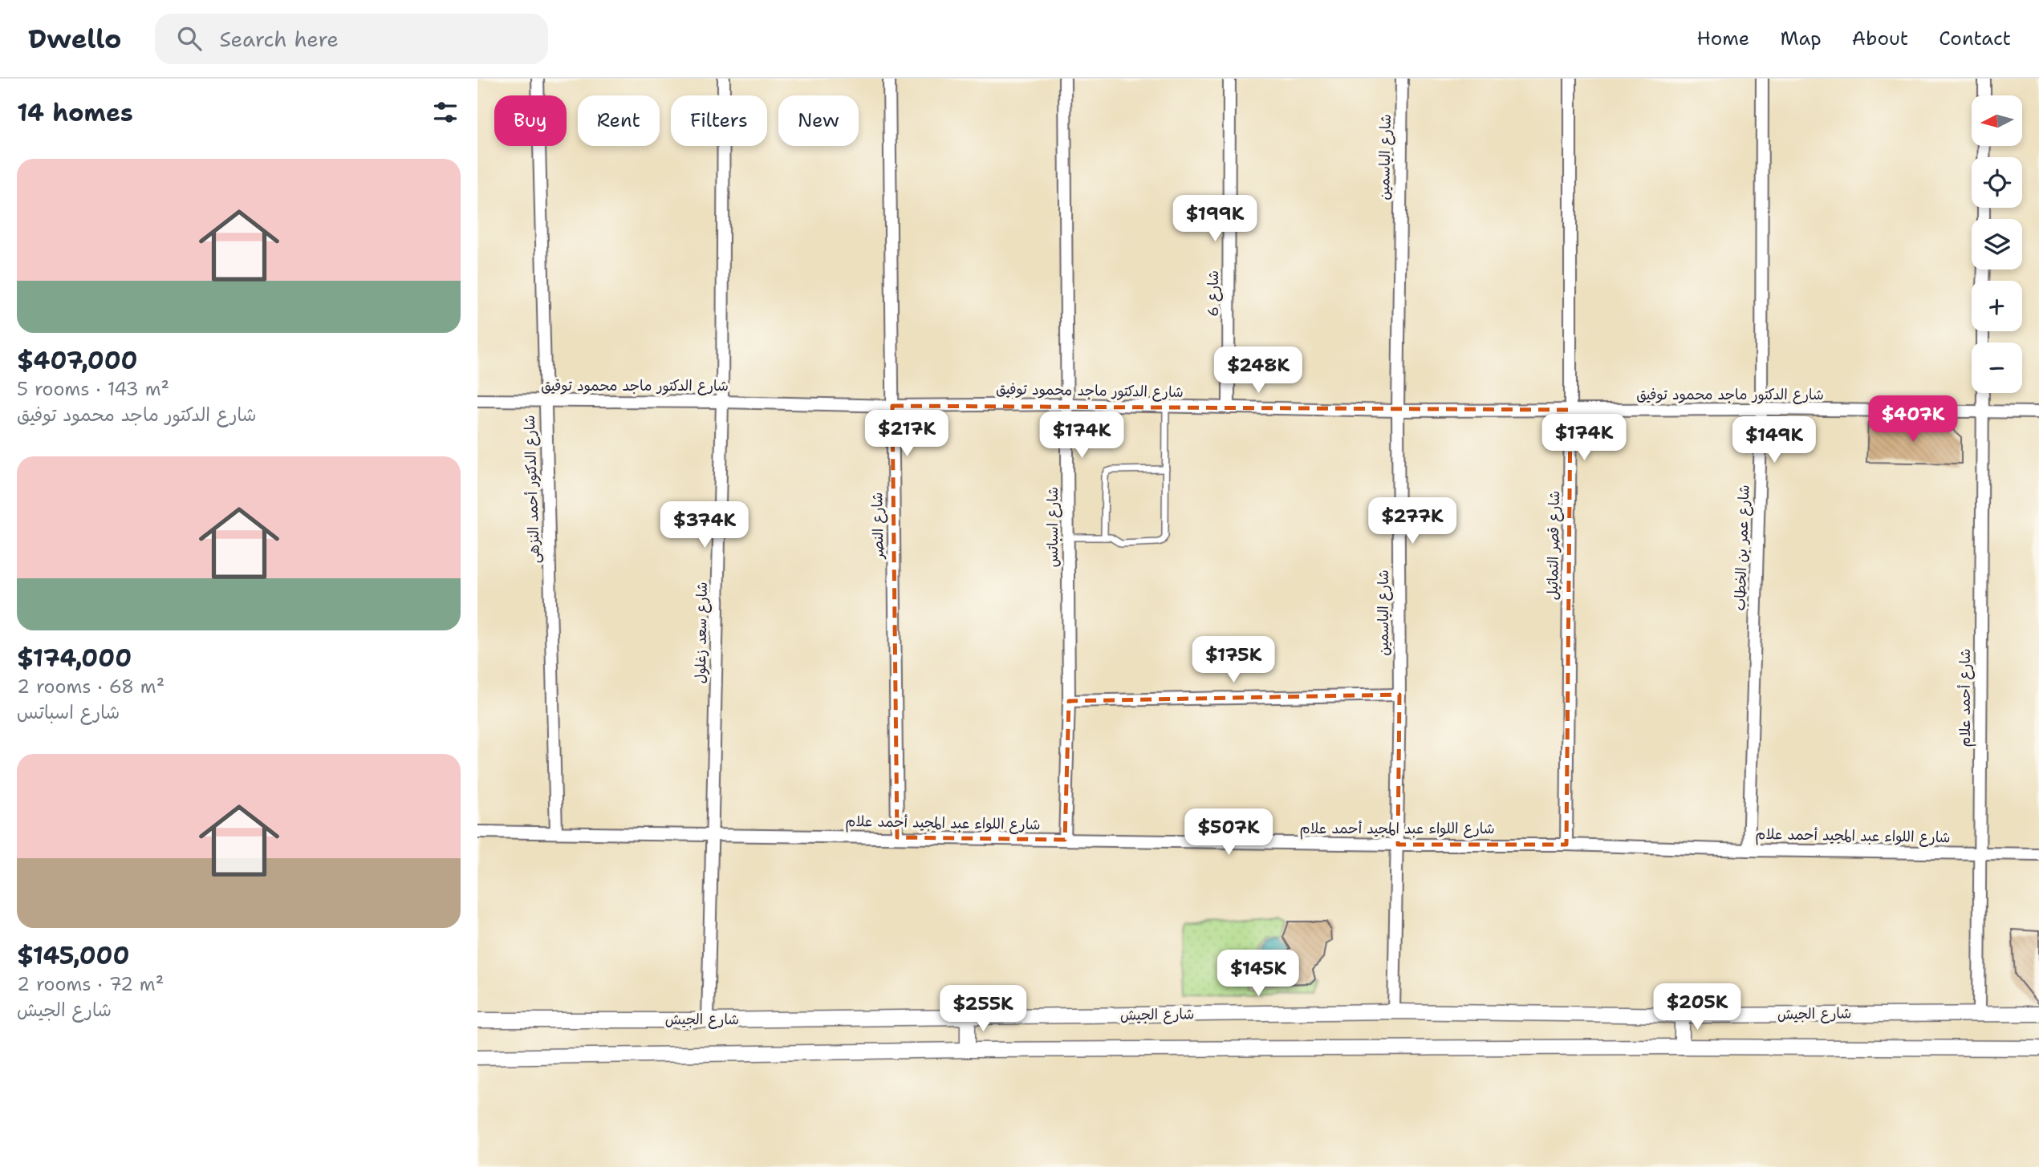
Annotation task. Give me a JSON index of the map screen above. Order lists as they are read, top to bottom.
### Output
{
  "streets": {
    "street": [
      "شارع الياسمين",
      "شارع 6",
      "شارع الدكتور ماجد محمود توفيق",
      "شارع الدكتور أحمد النزهى",
      "شارع النصر",
      "شارع اسباتس",
      "شارع قصر التماثيل",
      "شارع عمر بن الخطاب",
      "شارع سعد زغلول",
      "شارع أحمد علام",
      "شارع اللواء عبد المجيد أحمد علام",
      "شارع الجيش"
    ]
  },
  "crossings": [
    ["شارع الياسمين", "شارع الدكتور ماجد محمود توفيق"],
    ["شارع الياسمين", "شارع اللواء عبد المجيد أحمد علام"],
    ["شارع الياسمين", "شارع الجيش"],
    ["شارع 6", "شارع الدكتور ماجد محمود توفيق"],
    ["شارع الدكتور ماجد محمود توفيق", "شارع الدكتور أحمد النزهى"],
    ["شارع الدكتور ماجد محمود توفيق", "شارع النصر"],
    ["شارع الدكتور ماجد محمود توفيق", "شارع اسباتس"],
    ["شارع الدكتور ماجد محمود توفيق", "شارع قصر التماثيل"],
    ["شارع الدكتور ماجد محمود توفيق", "شارع عمر بن الخطاب"],
    ["شارع الدكتور ماجد محمود توفيق", "شارع سعد زغلول"],
    ["شارع الدكتور ماجد محمود توفيق", "شارع أحمد علام"],
    ["شارع الدكتور أحمد النزهى", "شارع اللواء عبد المجيد أحمد علام"],
    ["شارع النصر", "شارع اللواء عبد المجيد أحمد علام"],
    ["شارع اسباتس", "شارع اللواء عبد المجيد أحمد علام"],
    ["شارع قصر التماثيل", "شارع اللواء عبد المجيد أحمد علام"],
    ["شارع عمر بن الخطاب", "شارع اللواء عبد المجيد أحمد علام"],
    ["شارع سعد زغلول", "شارع اللواء عبد المجيد أحمد علام"],
    ["شارع سعد زغلول", "شارع الجيش"],
    ["شارع أحمد علام", "شارع اللواء عبد المجيد أحمد علام"],
    ["شارع أحمد علام", "شارع الجيش"]
  ],
  "north": "left",
  "page": {
    "header": "Dwello",
    "search": "Search here",
    "nav": [
      "Home",
      "Map",
      "About",
      "Contact"
    ],
    "heading": "14 homes",
    "map_buttons": ["+", "−"],
    "chip": [
      "Buy",
      "Rent",
      "Filters",
      "New"
    ],
    "list": [
      {
        "name": "$407,000",
        "note": "5 rooms · 143 m² · شارع الدكتور ماجد محمود توفيق"
      },
      {
        "name": "$174,000",
        "note": "2 rooms · 68 m² · شارع اسباتس"
      },
      {
        "name": "$145,000",
        "note": "2 rooms · 72 m² · شارع الجيش"
      }
    ],
    "price": [
      "$199K",
      "$248K",
      "$407K",
      "$217K",
      "$174K",
      "$174K",
      "$149K",
      "$277K",
      "$374K",
      "$175K",
      "$507K",
      "$145K",
      "$205K",
      "$255K"
    ]
  }
}
